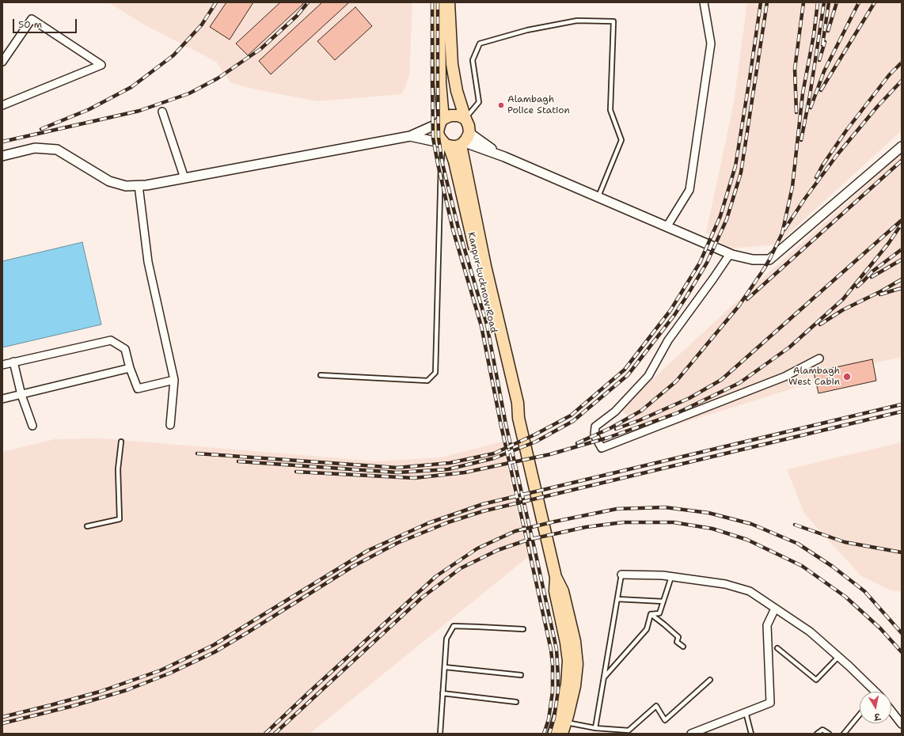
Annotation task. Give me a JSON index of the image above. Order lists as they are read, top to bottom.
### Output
{
  "streets": {
    "main road": ["Kanpur-Lucknow Road"]
  },
  "places": ["Alambagh Police Station", "Alambagh West Cabin"],
  "scale_bar": "50 m",
  "north": "bottom"
}
